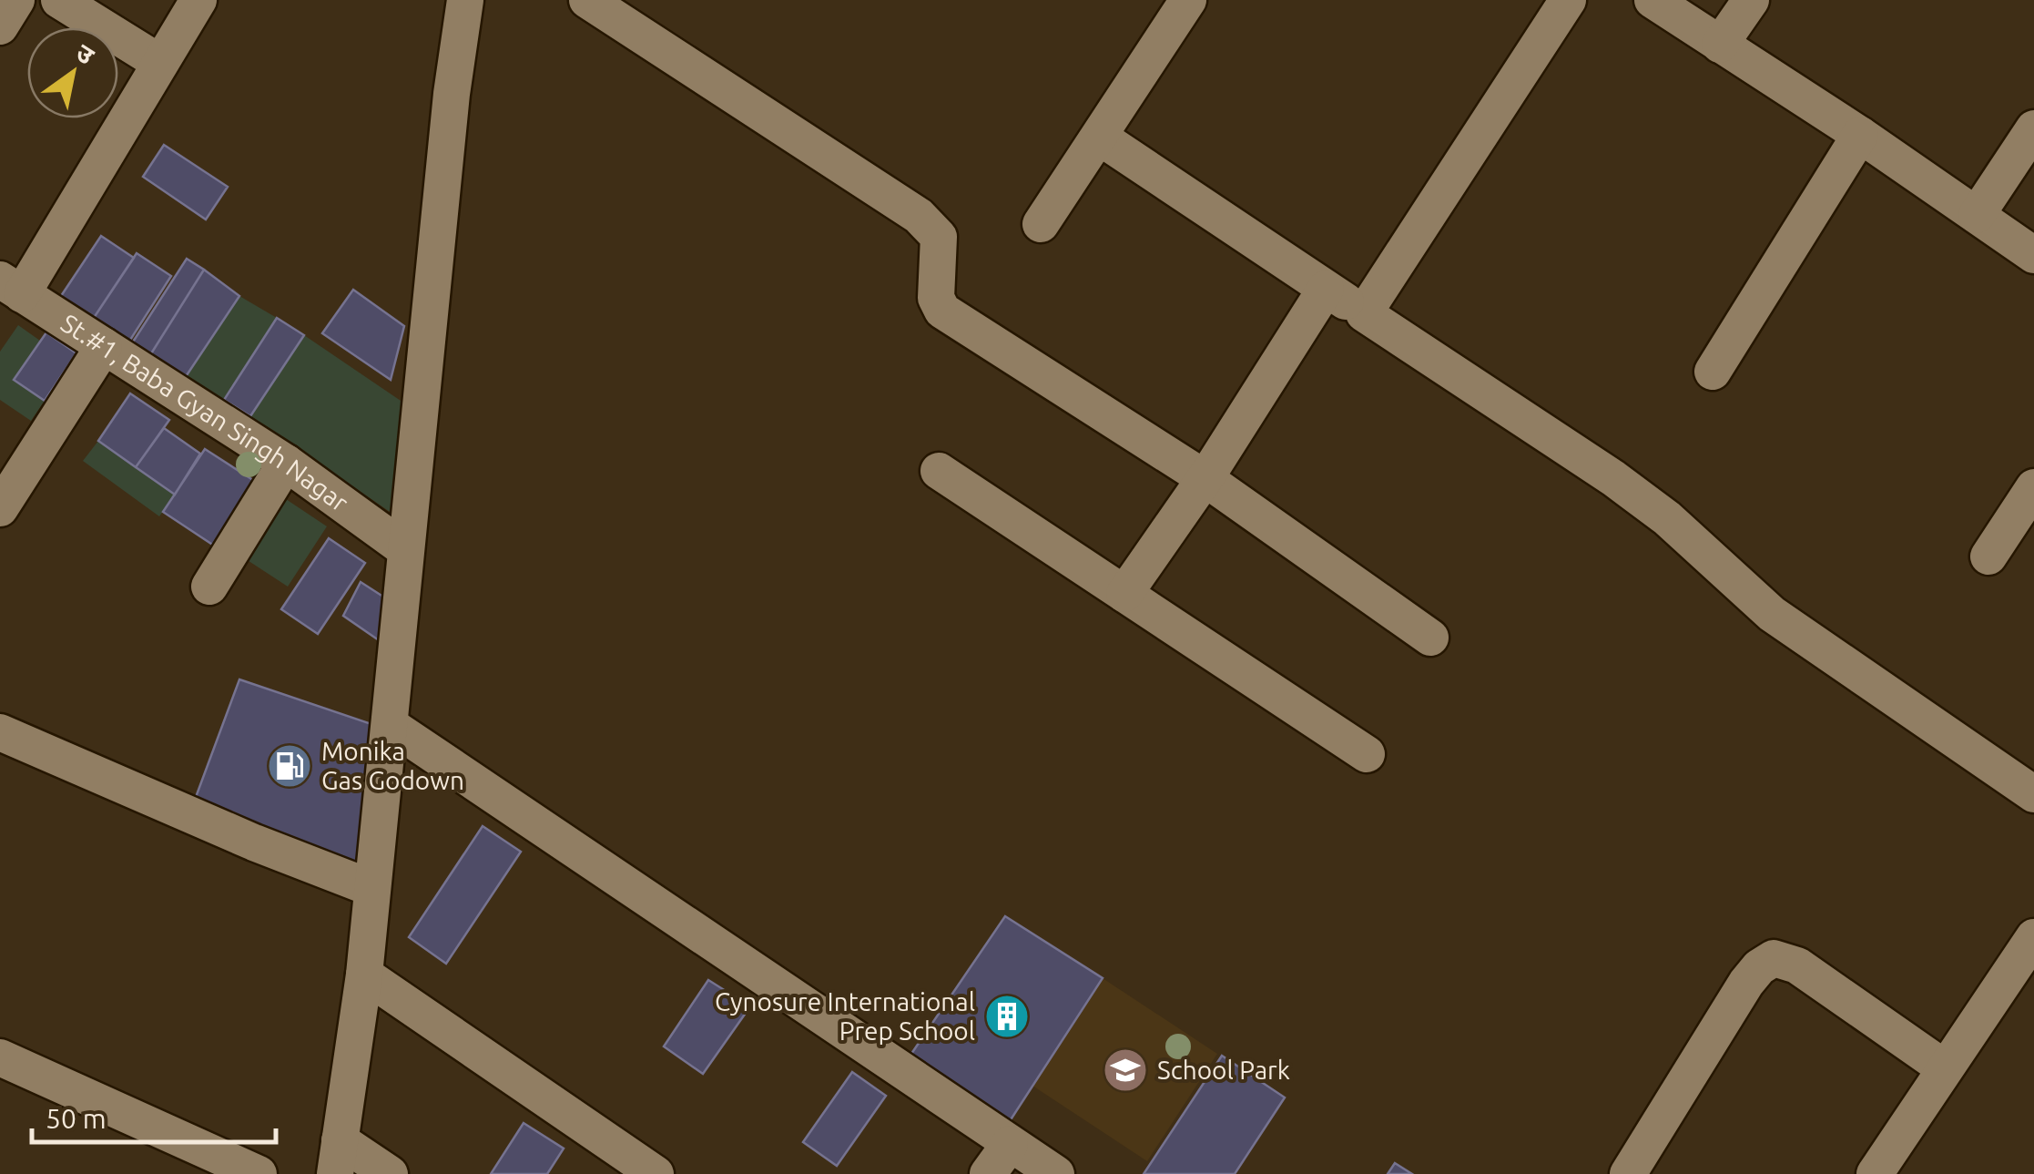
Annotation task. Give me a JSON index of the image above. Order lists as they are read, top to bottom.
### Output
{
  "streets": {
    "street": ["St.#1, Baba Gyan Singh Nagar"]
  },
  "places": {
    "fuel station": ["Monika Gas Godown"],
    "building": ["Cynosure International Prep School"],
    "school or university": ["School Park"]
  },
  "scale_bar": "50 m",
  "north": "top right"
}
